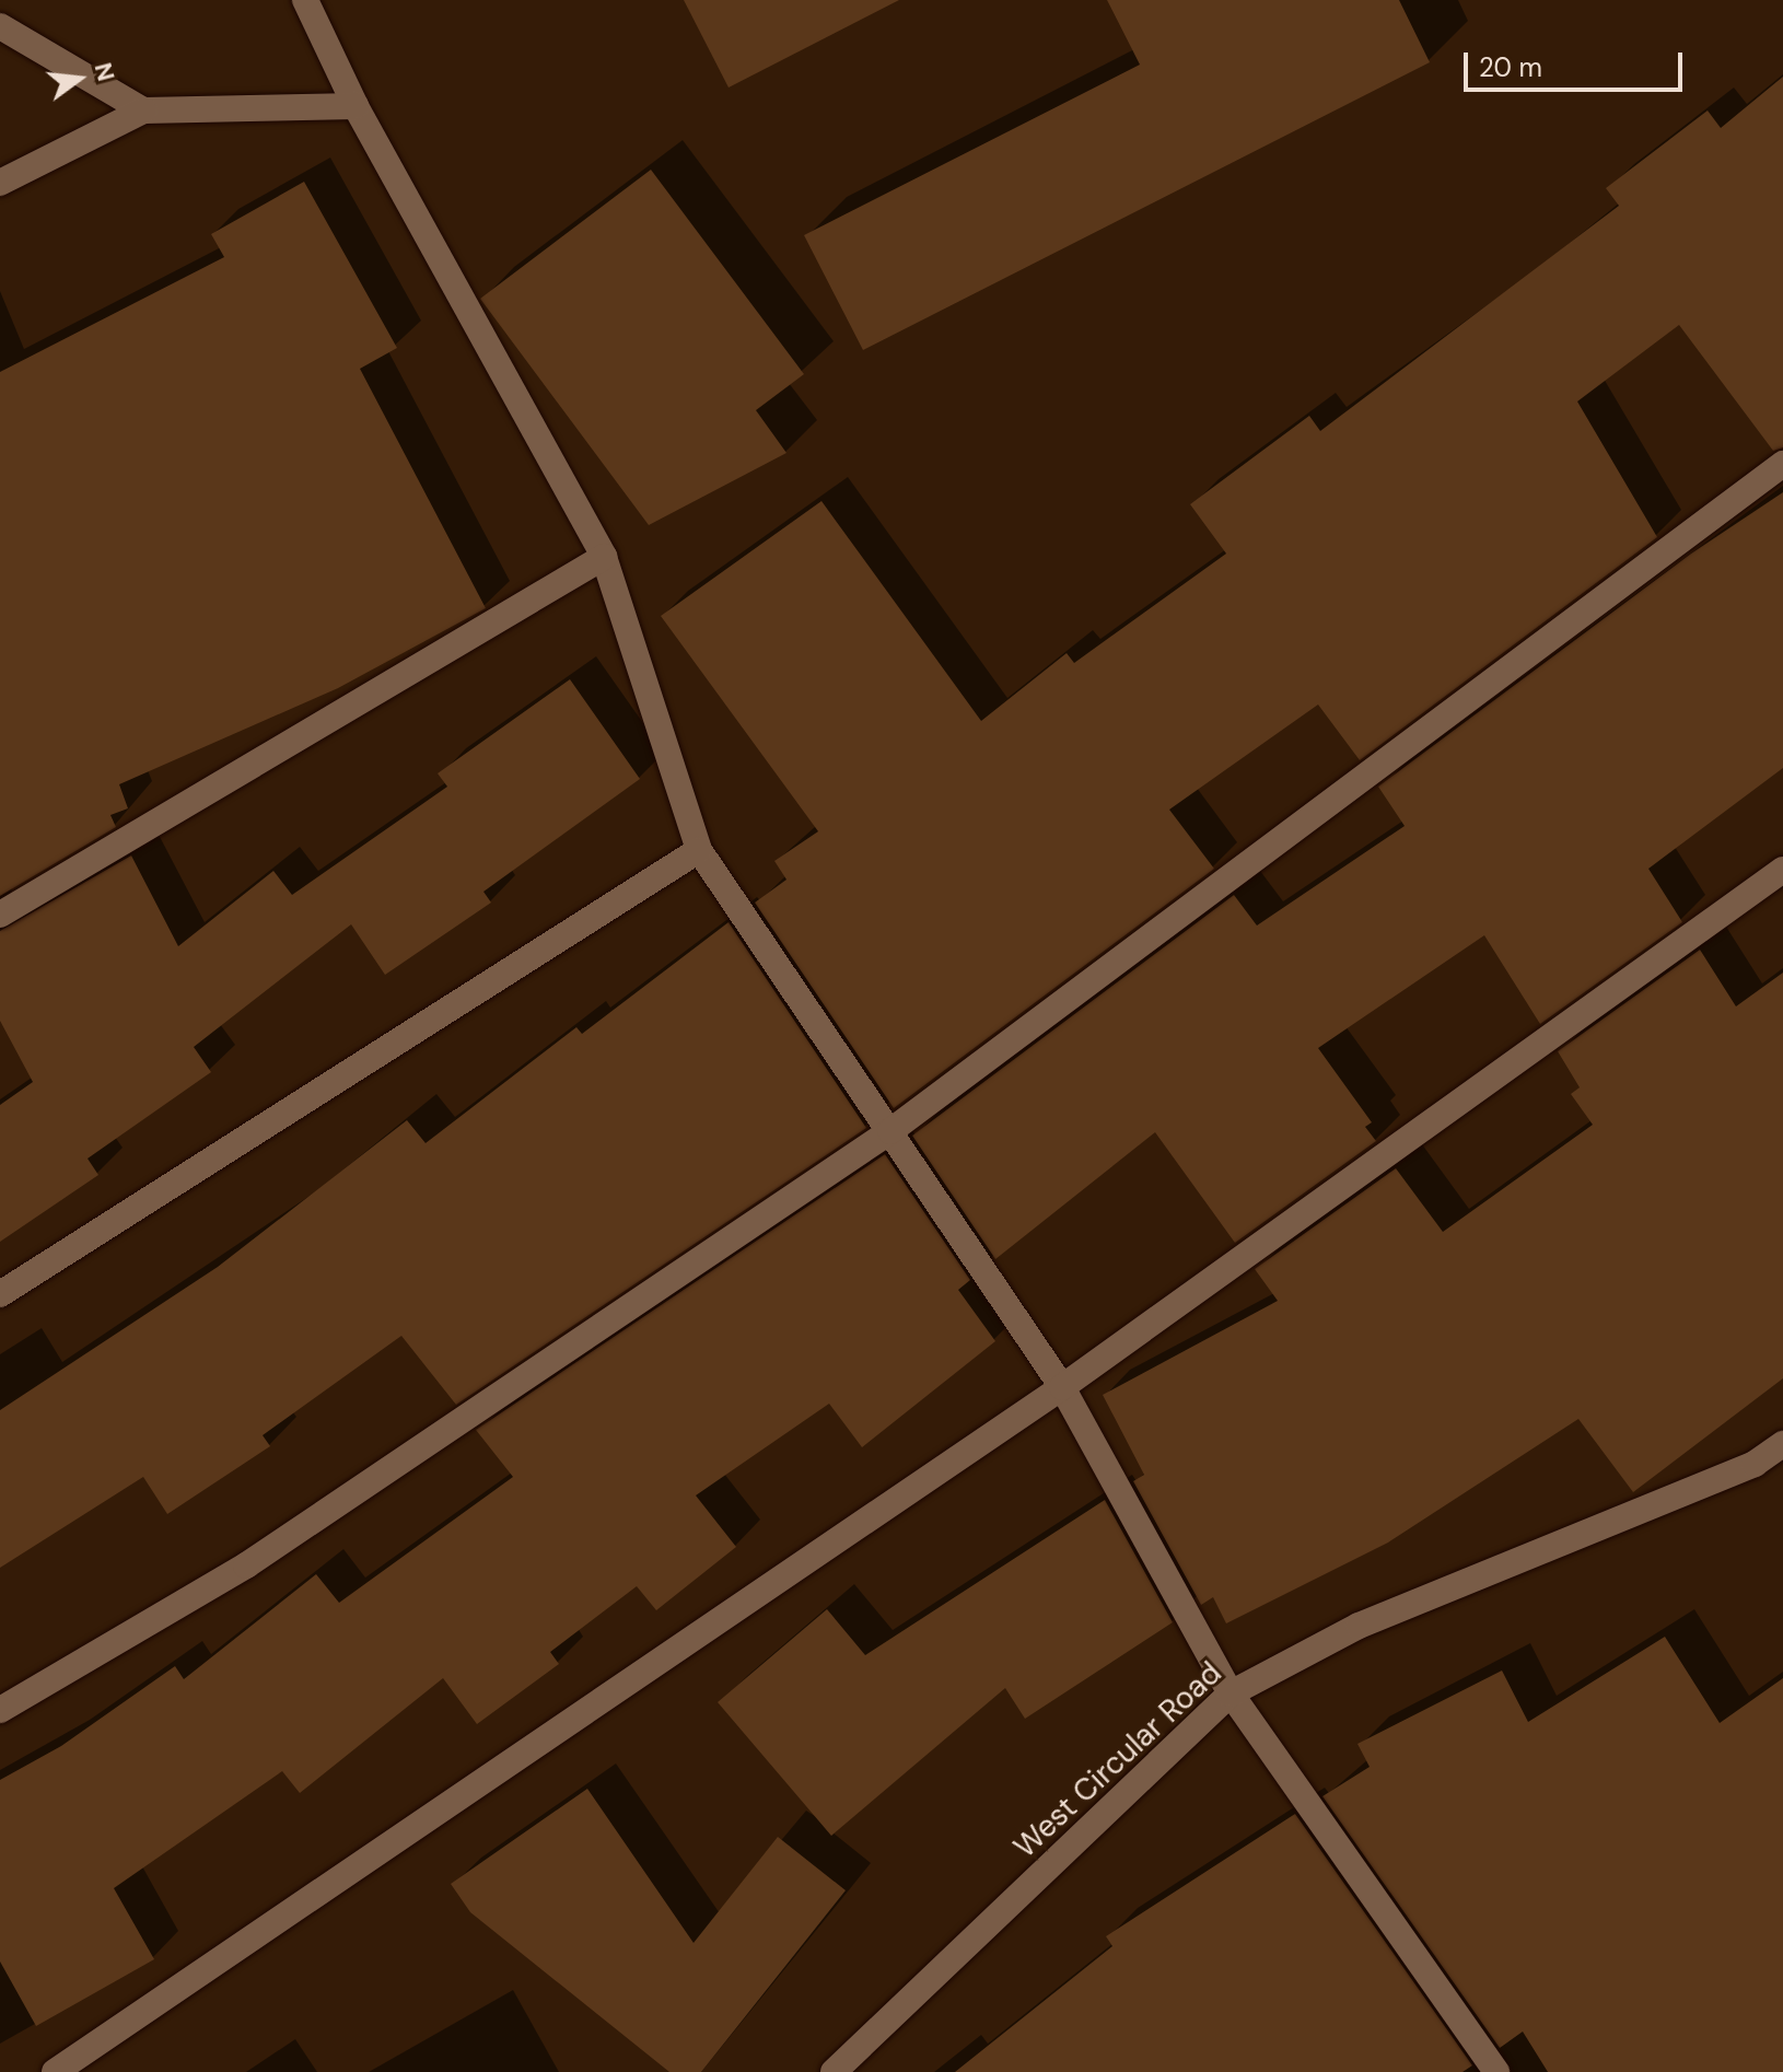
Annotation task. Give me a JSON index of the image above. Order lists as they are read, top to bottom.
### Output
{
  "streets": {
    "street": ["West Circular Road"]
  },
  "scale_bar": "20 m",
  "north": "right"
}
